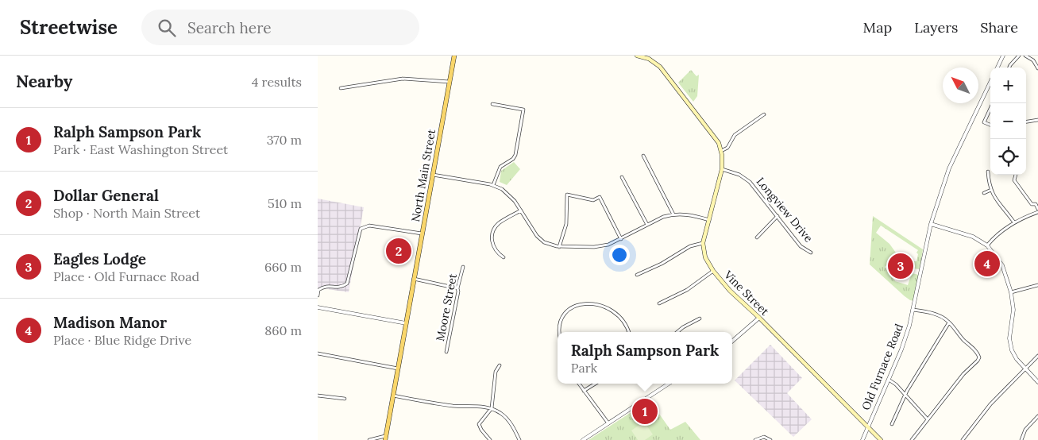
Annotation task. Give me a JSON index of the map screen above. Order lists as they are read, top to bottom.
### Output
{
  "streets": {
    "main road": ["North Main Street", "Vine Street"],
    "street": ["Longview Drive", "Moore Street", "Old Furnace Road"]
  },
  "crossings": [
    ["Vine Street", "Old Furnace Road"]
  ],
  "north": "top left",
  "page": {
    "header": "Streetwise",
    "search": "Search here",
    "nav": ["Map", "Layers", "Share"],
    "heading": ["Nearby", "4 results"],
    "map_buttons": ["+", "−"],
    "list": [
      {
        "mark": "1",
        "name": "Ralph Sampson Park",
        "note": "Park · East Washington Street",
        "value": "370 m"
      },
      {
        "mark": "2",
        "name": "Dollar General",
        "note": "Shop · North Main Street",
        "value": "510 m"
      },
      {
        "mark": "3",
        "name": "Eagles Lodge",
        "note": "Place · Old Furnace Road",
        "value": "660 m"
      },
      {
        "mark": "4",
        "name": "Madison Manor",
        "note": "Place · Blue Ridge Drive",
        "value": "860 m"
      }
    ],
    "pins": [
      "2",
      "4",
      "3",
      "1"
    ],
    "popup": ["Ralph Sampson Park", "Park"]
  }
}
